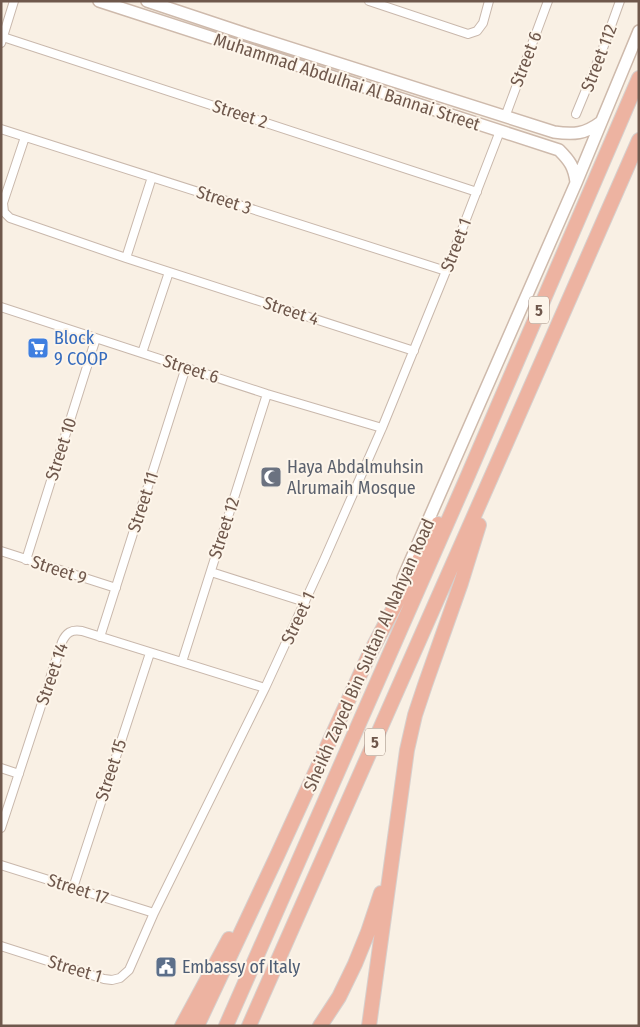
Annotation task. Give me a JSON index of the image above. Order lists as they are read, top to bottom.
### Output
{
  "streets": {
    "highway": ["5", "Sheikh Zayed Bin Sultan Al Nahyan Road"],
    "street": [
      "Street 112",
      "Street 6",
      "Muhammad Abdulhai Al Bannai Street",
      "Street 2",
      "Street 3",
      "Street 1",
      "Street 4",
      "Street 10",
      "Street 11",
      "Street 12",
      "Street 9",
      "Street 14",
      "Street 15",
      "Street 17"
    ]
  },
  "crossings": [
    ["Street 6", "Muhammad Abdulhai Al Bannai Street"],
    ["Street 6", "Street 1"],
    ["Street 6", "Street 10"],
    ["Street 6", "Street 11"],
    ["Street 6", "Street 12"],
    ["Muhammad Abdulhai Al Bannai Street", "Street 1"],
    ["Street 2", "Street 1"],
    ["Street 3", "Street 1"],
    ["Street 3", "Street 4"],
    ["Street 1", "Street 4"],
    ["Street 1", "Street 14"],
    ["Street 1", "Street 17"],
    ["Street 10", "Street 9"],
    ["Street 11", "Street 9"],
    ["Street 11", "Street 14"],
    ["Street 12", "Street 14"],
    ["Street 14", "Street 15"],
    ["Street 15", "Street 17"]
  ],
  "places": {
    "supermarket": ["Block 9 COOP"],
    "mosque": ["Haya Abdalmuhsin Alrumaih Mosque"],
    "public building": ["Embassy of Italy"]
  }
}
